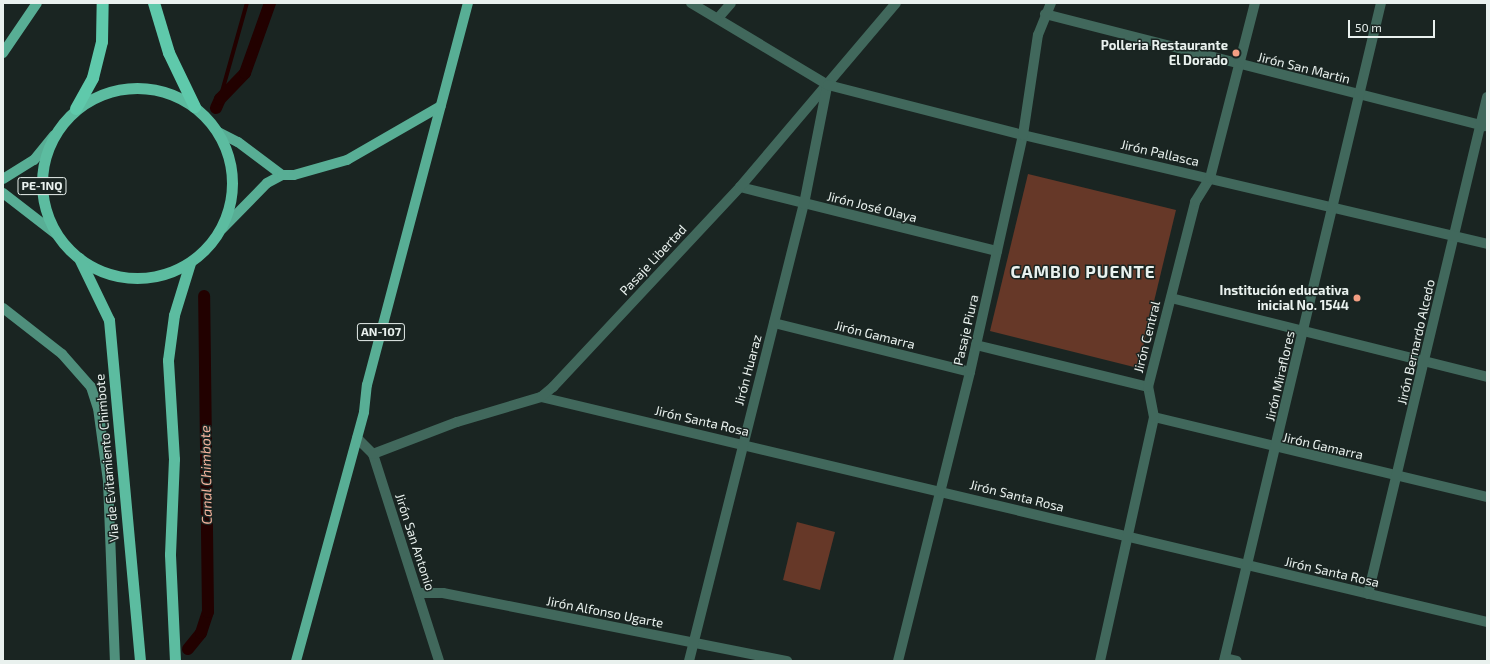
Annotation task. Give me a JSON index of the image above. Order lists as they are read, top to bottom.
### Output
{
  "streets": {
    "highway": ["PE-1NQ", "Via de Evitamiento Chimbote"],
    "main road": ["AN-107"],
    "street": [
      "Jirón San Martin",
      "Jirón Pallasca",
      "Jirón José Olaya",
      "Pasaje Libertad",
      "Pasaje Piura",
      "Jirón Gamarra",
      "Jirón Central",
      "Jirón Bernardo Alcedo",
      "Jirón Huaraz",
      "Jirón Miraflores",
      "Jirón Santa Rosa",
      "Jirón San Antonio",
      "Jirón Alfonso Ugarte"
    ]
  },
  "crossings": [
    ["Jirón San Martin", "Pasaje Piura"],
    ["Jirón San Martin", "Jirón Central"],
    ["Jirón San Martin", "Jirón Bernardo Alcedo"],
    ["Jirón San Martin", "Jirón Miraflores"],
    ["Jirón Pallasca", "Pasaje Libertad"],
    ["Jirón Pallasca", "Pasaje Piura"],
    ["Jirón Pallasca", "Jirón Central"],
    ["Jirón Pallasca", "Jirón Bernardo Alcedo"],
    ["Jirón Pallasca", "Jirón Huaraz"],
    ["Jirón Pallasca", "Jirón Miraflores"],
    ["PE-1NQ", "Via de Evitamiento Chimbote"],
    ["Jirón José Olaya", "Pasaje Libertad"],
    ["Jirón José Olaya", "Pasaje Piura"],
    ["Jirón José Olaya", "Jirón Huaraz"],
    ["Pasaje Libertad", "Jirón Huaraz"],
    ["Pasaje Libertad", "Jirón Santa Rosa"],
    ["Pasaje Libertad", "Jirón San Antonio"],
    ["Pasaje Piura", "Jirón Gamarra"],
    ["Pasaje Piura", "Jirón Santa Rosa"],
    ["AN-107", "Jirón San Antonio"],
    ["Jirón Gamarra", "Jirón Central"],
    ["Jirón Gamarra", "Jirón Bernardo Alcedo"],
    ["Jirón Gamarra", "Jirón Huaraz"],
    ["Jirón Gamarra", "Jirón Miraflores"],
    ["Jirón Central", "Jirón Santa Rosa"],
    ["Jirón Bernardo Alcedo", "Jirón Santa Rosa"],
    ["Jirón Huaraz", "Jirón Santa Rosa"],
    ["Jirón Huaraz", "Jirón Alfonso Ugarte"],
    ["Jirón Miraflores", "Jirón Santa Rosa"],
    ["Jirón San Antonio", "Jirón Alfonso Ugarte"]
  ],
  "districts": ["CAMBIO PUENTE"],
  "water": ["Canal Chimbote"],
  "places": ["Polleria Restaurante El Dorado", "Institución educativa inicial No. 1544"],
  "scale_bar": "50 m"
}
